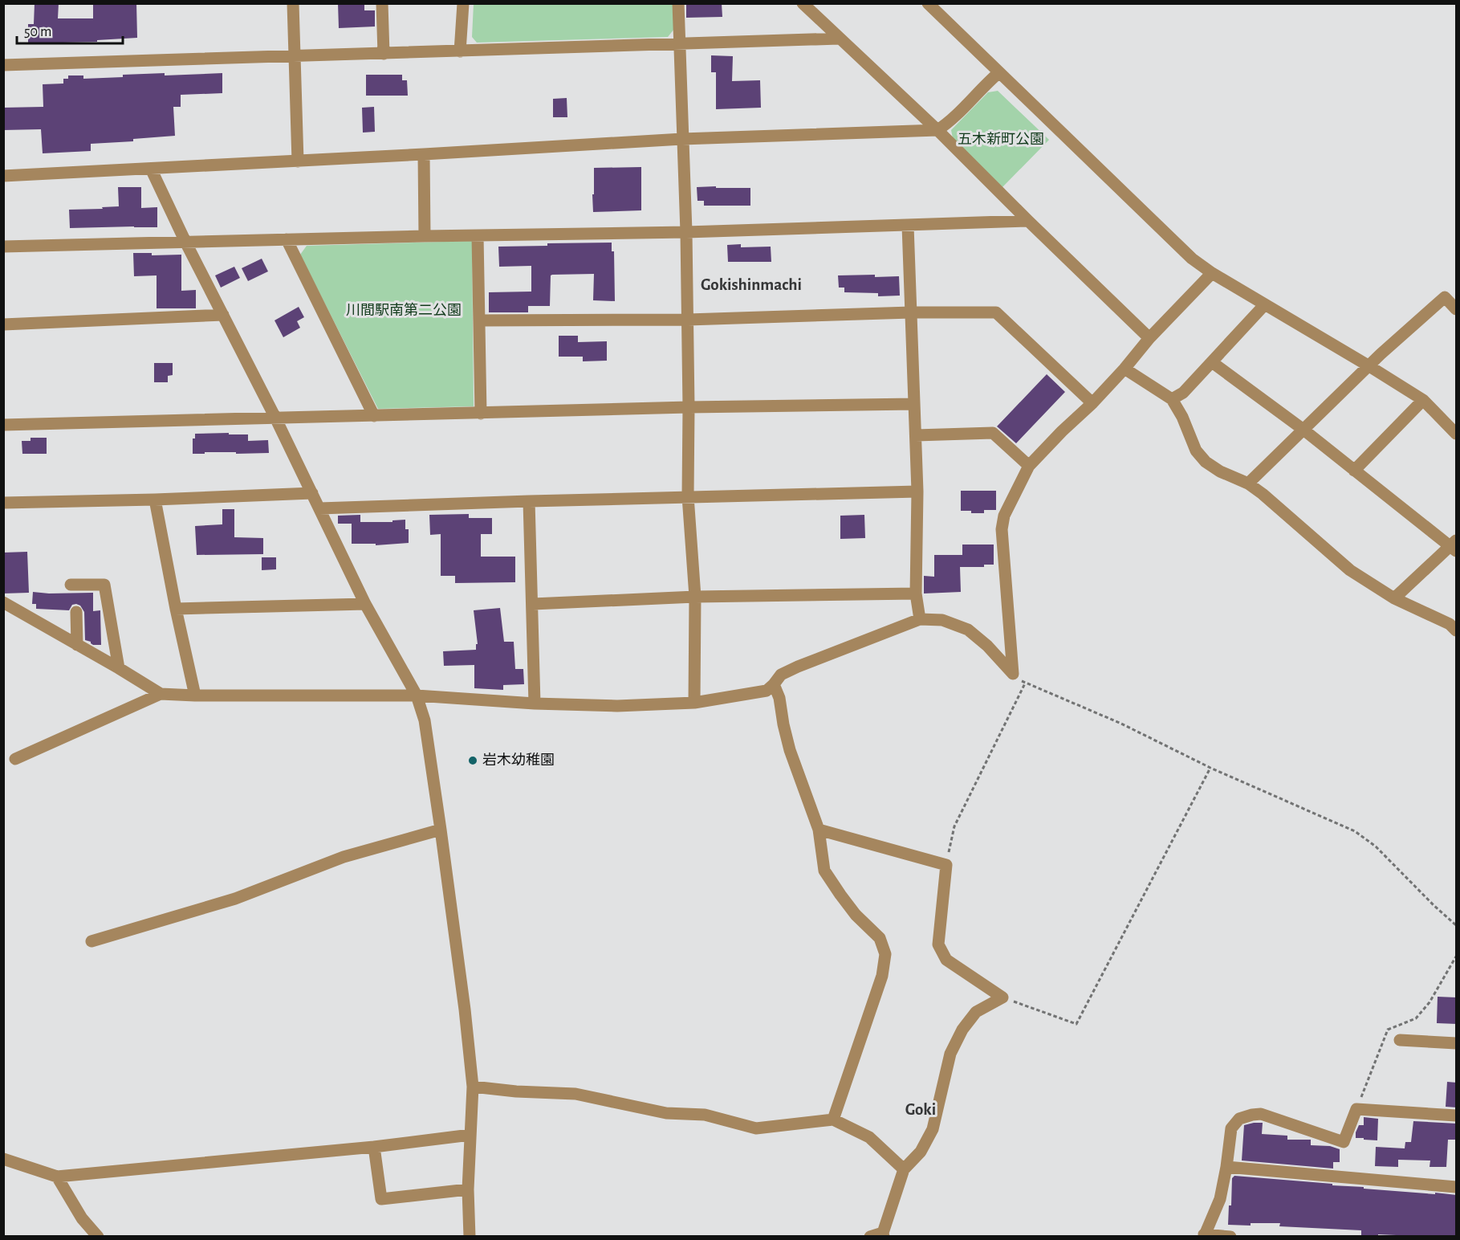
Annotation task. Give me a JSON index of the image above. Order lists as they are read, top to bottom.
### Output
{
  "districts": ["Gokishinmachi", "Goki"],
  "parks": ["五木新町公園", "川間駅南第二公園"],
  "places": ["岩木幼稚園"],
  "scale_bar": "50 m"
}
